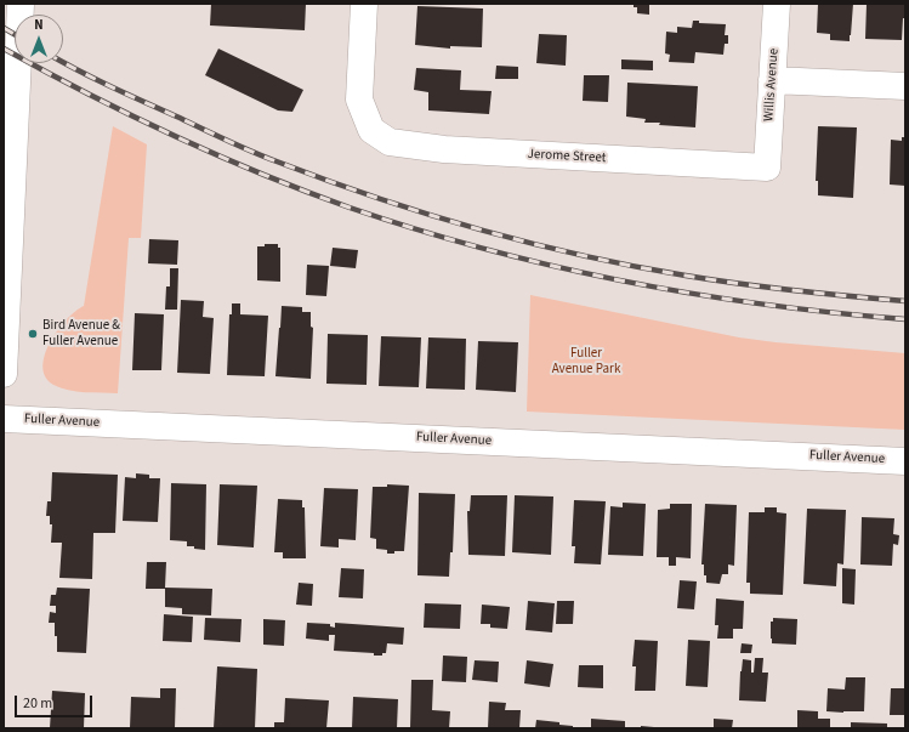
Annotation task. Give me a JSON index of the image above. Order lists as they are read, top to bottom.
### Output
{
  "streets": {
    "street": ["Willis Avenue", "Jerome Street", "Fuller Avenue"]
  },
  "crossings": [
    ["Willis Avenue", "Jerome Street"]
  ],
  "parks": ["Fuller Avenue Park"],
  "places": ["Bird Avenue & Fuller Avenue"],
  "scale_bar": "20 m",
  "north": "top"
}
